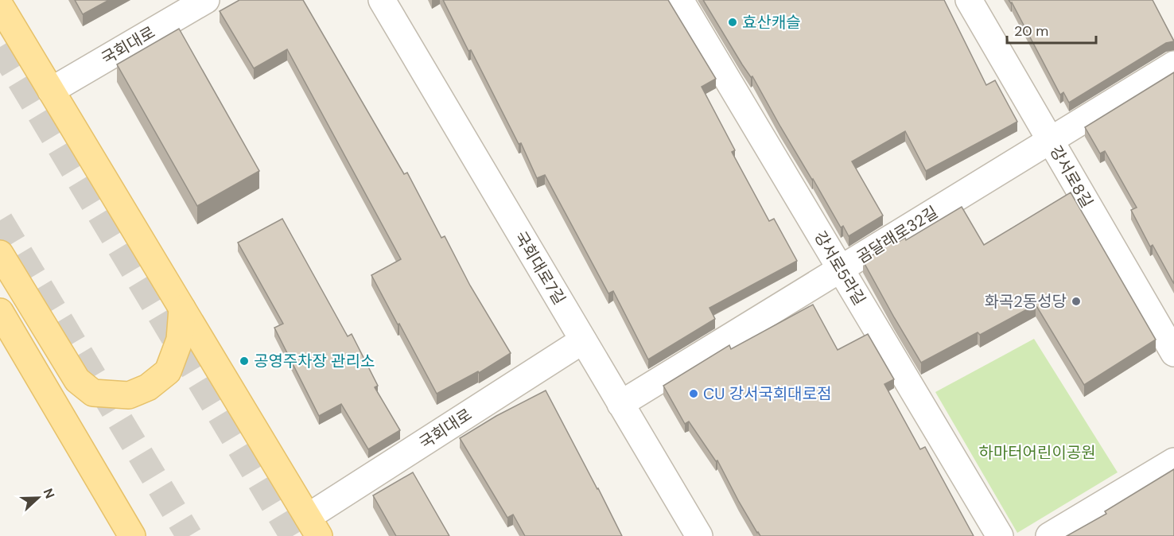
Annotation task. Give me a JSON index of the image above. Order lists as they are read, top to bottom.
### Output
{
  "streets": {
    "street": [
      "국회대로",
      "강서로8길",
      "곰달래로32길",
      "국회대로7길",
      "강서로5라길"
    ]
  },
  "crossings": [
    ["국회대로", "국회대로7길"],
    ["강서로8길", "곰달래로32길"],
    ["곰달래로32길", "국회대로7길"],
    ["곰달래로32길", "강서로5라길"]
  ],
  "parks": ["하마터어린이공원"],
  "places": [
    "효산캐슬",
    "화곡2동성당",
    "공영주차장 관리소",
    "CU 강서국회대로점"
  ],
  "scale_bar": "20 m",
  "north": "right"
}
